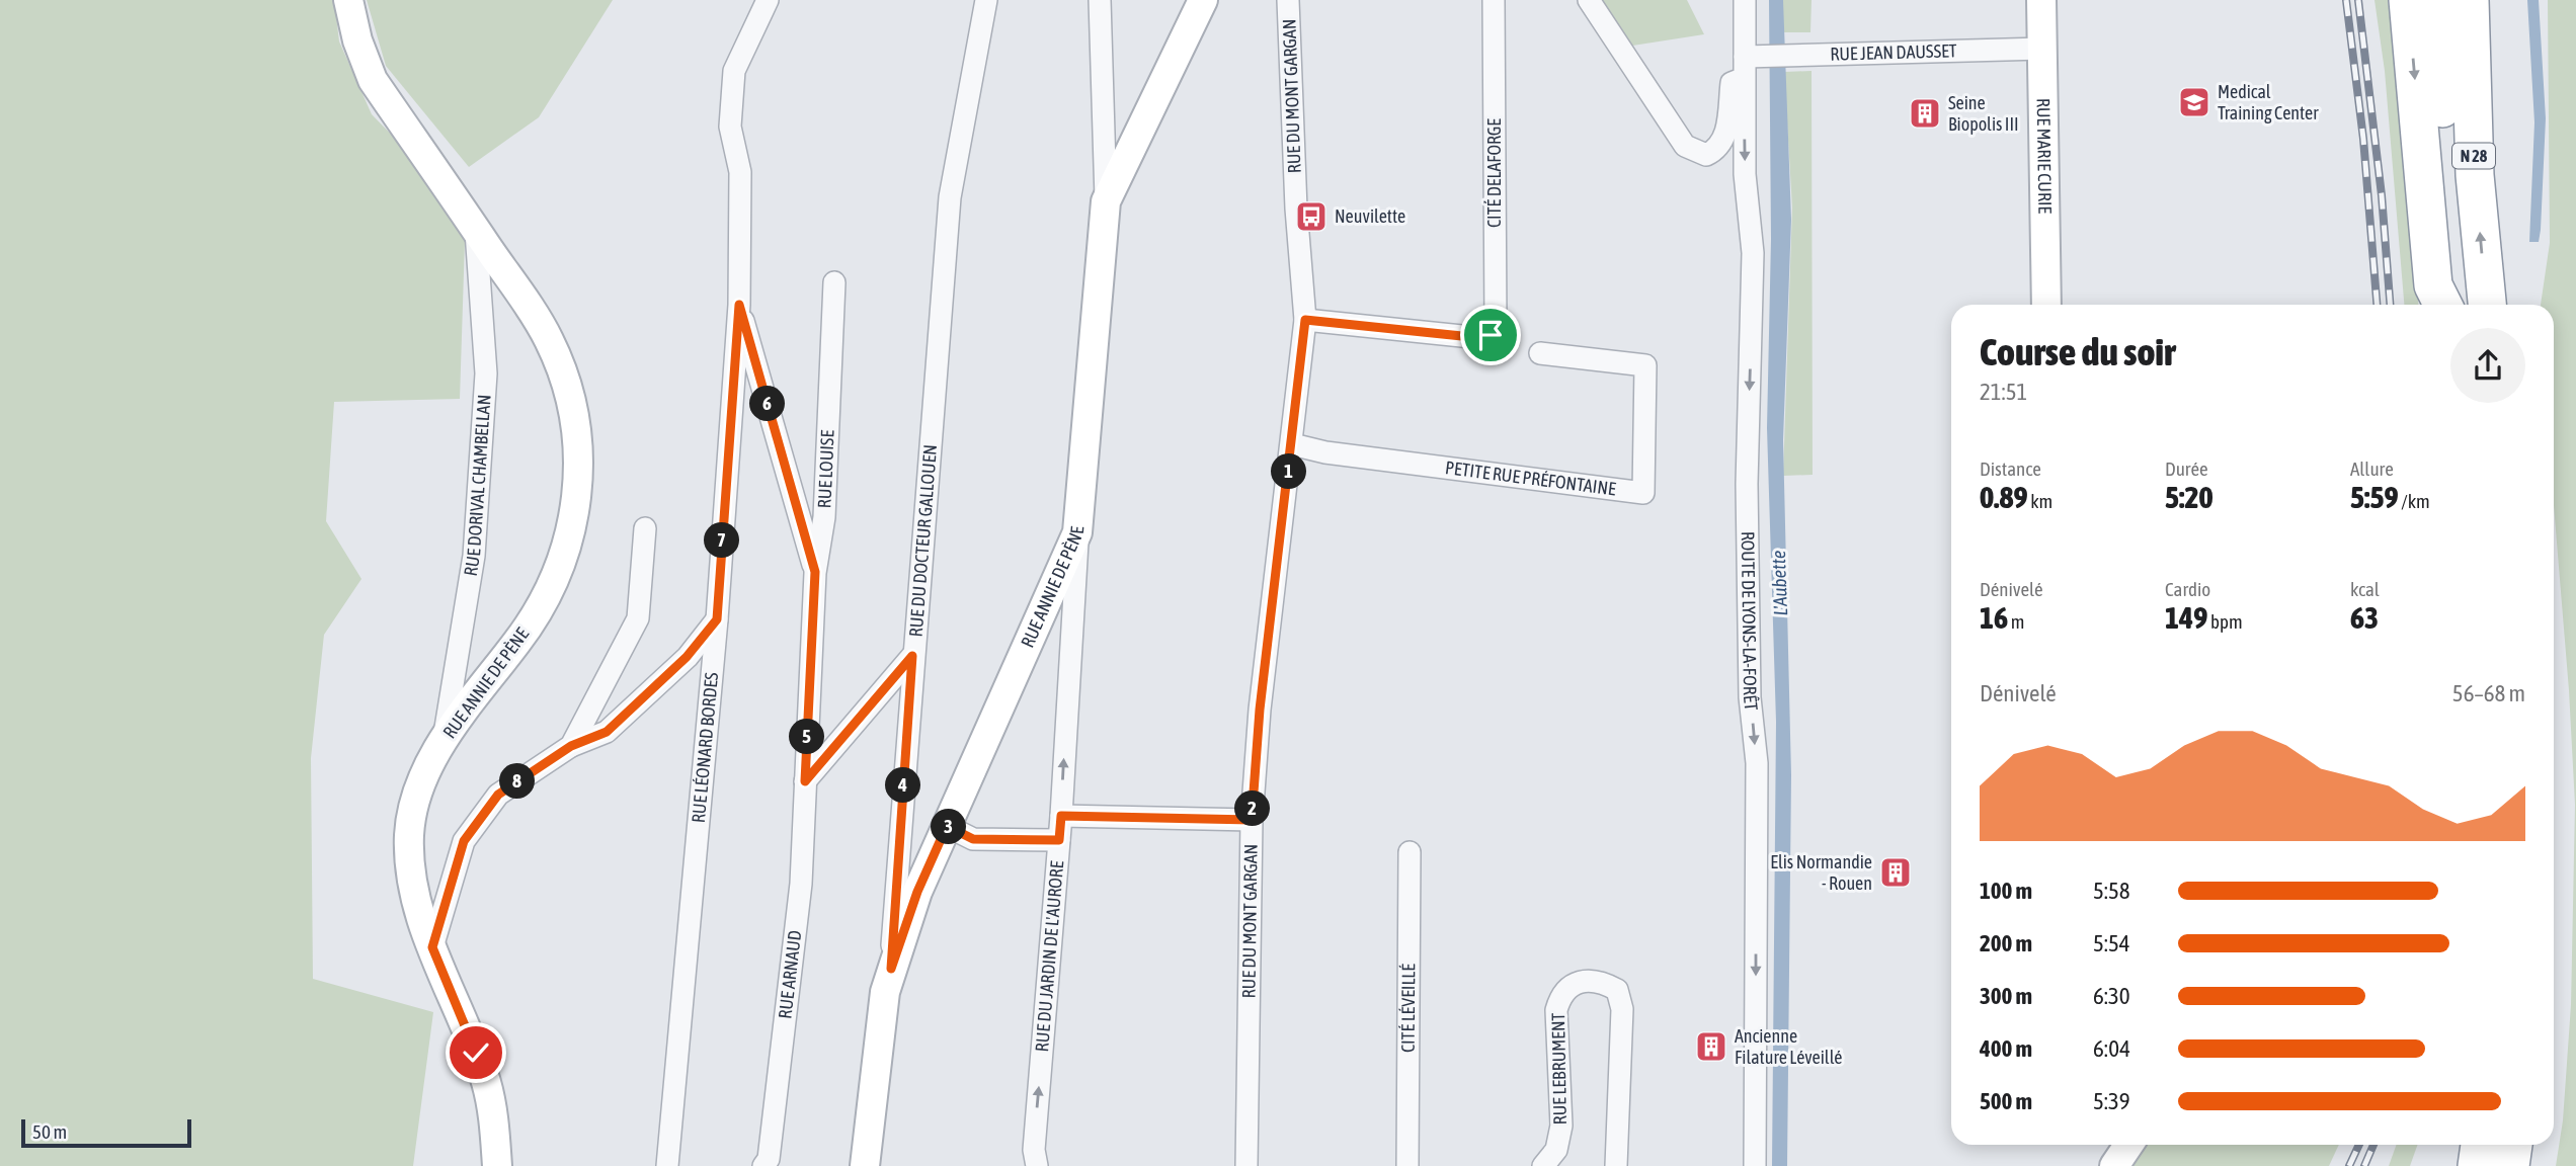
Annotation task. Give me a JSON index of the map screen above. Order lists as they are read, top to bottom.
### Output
{
  "streets": {
    "highway": ["N 28"],
    "street": [
      "RUE JEAN DAUSSET",
      "RUE DU MONT GARGAN",
      "RUE MARIE CURIE",
      "CITÉ DELAFORGE",
      "RUE LOUISE",
      "PETITE RUE PRÉFONTAINE",
      "RUE DORIVAL CHAMBELLAN",
      "RUE DU DOCTEUR GALLOUEN",
      "RUE ANNIE DE PÈNE",
      "ROUTE DE LYONS-LA-FORÊT",
      "RUE LÉONARD BORDES",
      "RUE DU JARDIN DE L'AURORE",
      "RUE ARNAUD",
      "CITÉ LÉVEILLÉ",
      "RUE LEBRUMENT"
    ]
  },
  "crossings": [
    ["RUE JEAN DAUSSET", "RUE MARIE CURIE"],
    ["RUE JEAN DAUSSET", "ROUTE DE LYONS-LA-FORÊT"],
    ["RUE DU MONT GARGAN", "CITÉ DELAFORGE"],
    ["RUE DU MONT GARGAN", "PETITE RUE PRÉFONTAINE"],
    ["RUE LOUISE", "RUE ARNAUD"],
    ["RUE DORIVAL CHAMBELLAN", "RUE ANNIE DE PÈNE"],
    ["RUE DU DOCTEUR GALLOUEN", "RUE ANNIE DE PÈNE"],
    ["RUE ANNIE DE PÈNE", "RUE DU JARDIN DE L'AURORE"]
  ],
  "one_way": ["ROUTE DE LYONS-LA-FORÊT", "RUE DU JARDIN DE L'AURORE"],
  "water": ["L'Aubette"],
  "places": {
    "school or university": ["Medical Training Center"],
    "building": ["Seine Biopolis III", "Elis Normandie - Rouen", "Ancienne Filature Léveillé"],
    "bus stop": ["Neuvilette"]
  },
  "scale_bar": "50 m",
  "page": {
    "heading": ["Course du soir", "21:51"],
    "pins": [
      "6",
      "1",
      "7",
      "5",
      "8",
      "4",
      "2",
      "3"
    ],
    "stats": [
      ["Distance", "0.89 km"],
      ["Durée", "5:20"],
      ["Allure", "5:59 /km"],
      ["Dénivelé", "16 m"],
      ["Cardio", "149 bpm"],
      ["kcal", "63"]
    ],
    "chart": ["Dénivelé", "56–68 m"],
    "list": [
      {
        "name": "100 m",
        "note": "5:58"
      },
      {
        "name": "200 m",
        "note": "5:54"
      },
      {
        "name": "300 m",
        "note": "6:30"
      },
      {
        "name": "400 m",
        "note": "6:04"
      },
      {
        "name": "500 m",
        "note": "5:39"
      }
    ],
    "scale": "50 m"
  }
}
